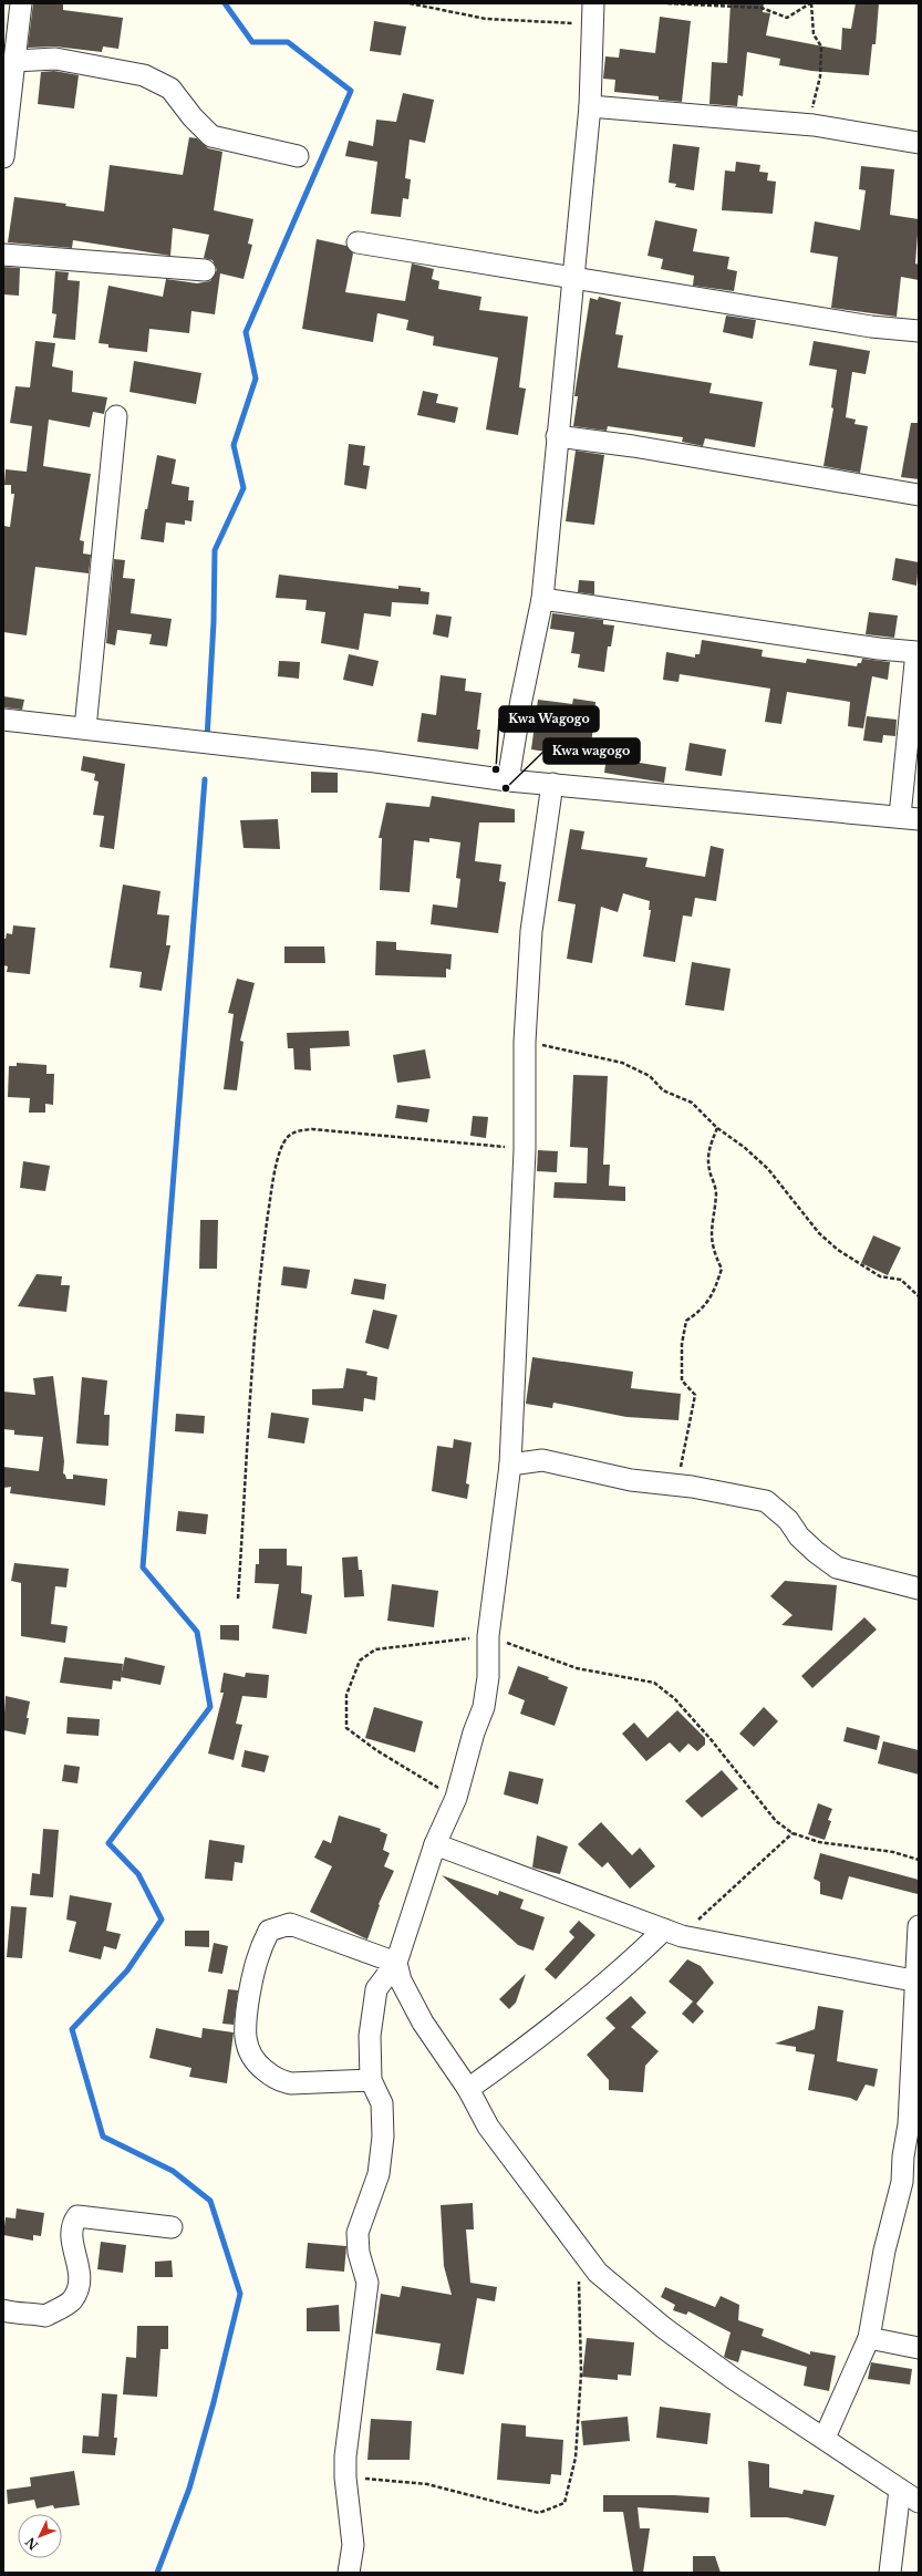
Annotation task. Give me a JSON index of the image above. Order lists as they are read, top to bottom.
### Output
{
  "places": ["Kwa Wagogo", "Kwa wagogo"],
  "north": "bottom left"
}
